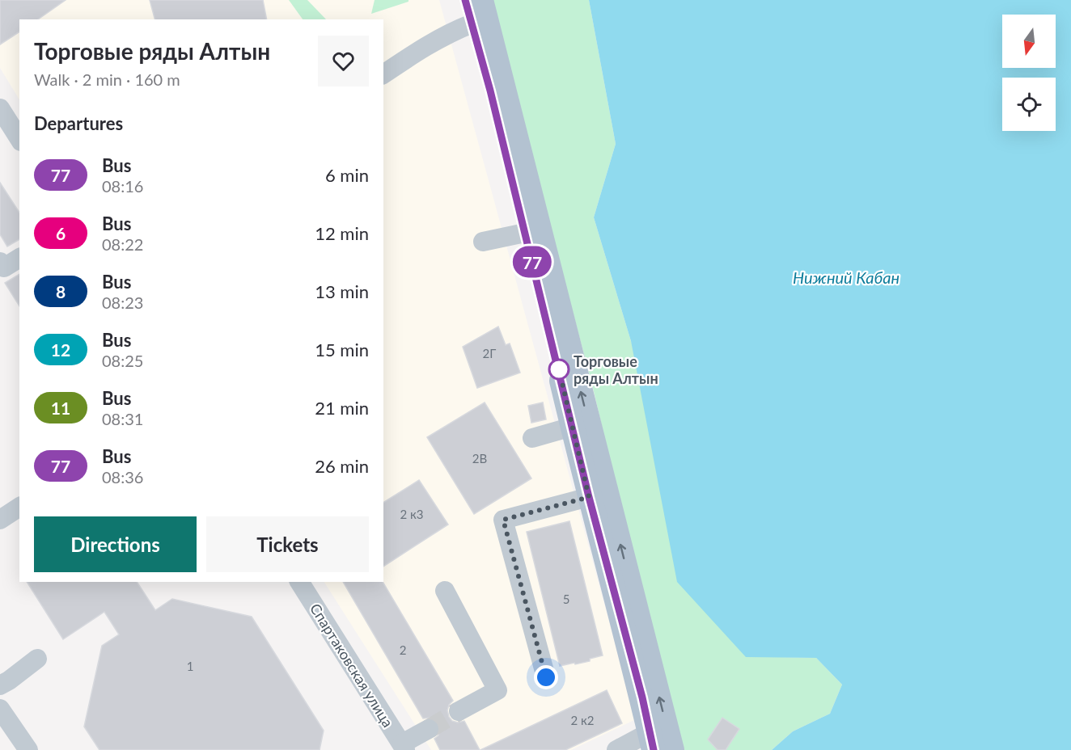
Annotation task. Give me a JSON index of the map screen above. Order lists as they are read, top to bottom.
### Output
{
  "streets": {
    "street": ["Спартаковская улица"]
  },
  "water": ["Нижний Кабан"],
  "places": ["Торговые ряды Алтын"],
  "lines": ["bus line 77"],
  "house_numbers": [
    "2Г",
    "2В",
    "2 к3",
    "5",
    "2",
    "1",
    "2 к2"
  ],
  "north": "bottom",
  "page": {
    "on_map": "77",
    "heading": [
      ["Торговые ряды Алтын", "Walk · 2 min · 160 m"],
      "Departures"
    ],
    "list": [
      {
        "mark": "77",
        "name": "Bus",
        "note": "08:16",
        "value": "6 min"
      },
      {
        "mark": "6",
        "name": "Bus",
        "note": "08:22",
        "value": "12 min"
      },
      {
        "mark": "8",
        "name": "Bus",
        "note": "08:23",
        "value": "13 min"
      },
      {
        "mark": "12",
        "name": "Bus",
        "note": "08:25",
        "value": "15 min"
      },
      {
        "mark": "11",
        "name": "Bus",
        "note": "08:31",
        "value": "21 min"
      },
      {
        "mark": "77",
        "name": "Bus",
        "note": "08:36",
        "value": "26 min"
      }
    ],
    "buttons": ["Directions", "Tickets"]
  }
}
